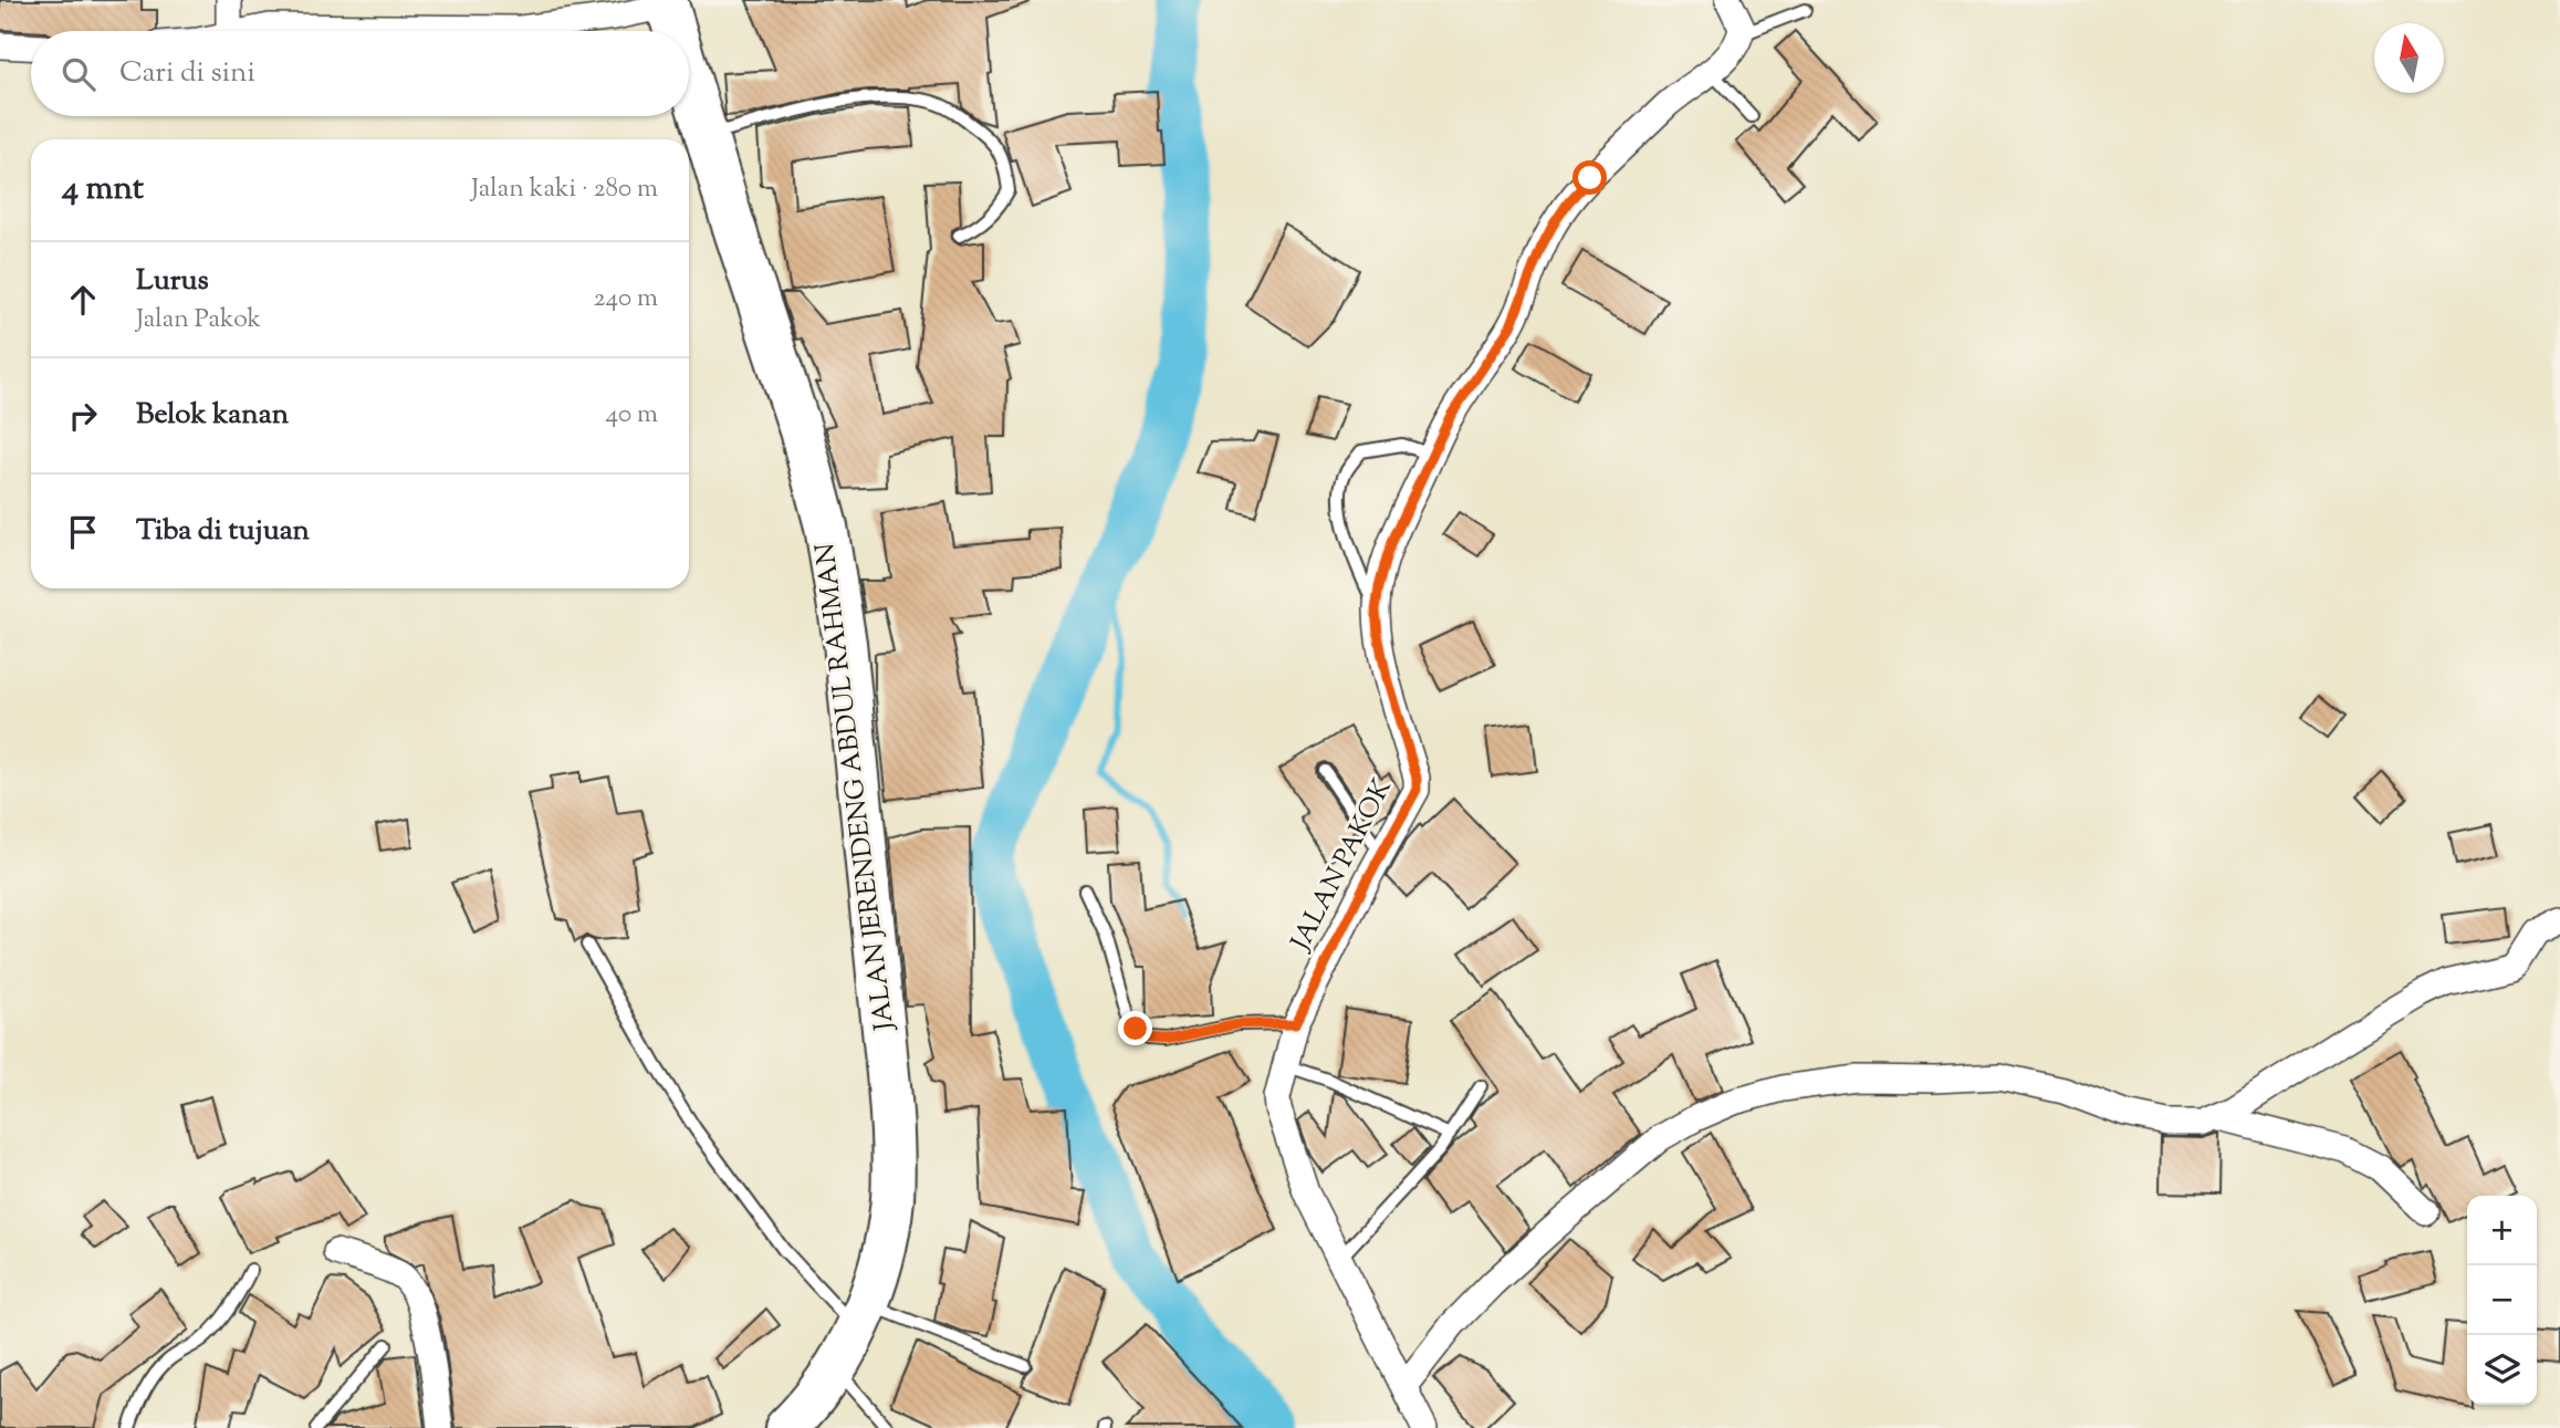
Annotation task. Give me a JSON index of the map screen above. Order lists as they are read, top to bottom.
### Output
{
  "streets": {
    "highway": ["JALAN JERENDENG ABDUL RAHMAN"],
    "street": ["JALAN PAKOK"]
  },
  "north": "top",
  "page": {
    "search": "Cari di sini",
    "heading": ["4 mnt", "Jalan kaki · 280 m"],
    "list": [
      ["Lurus", "Jalan Pakok", "240 m"],
      ["Belok kanan", "40 m"],
      "Tiba di tujuan"
    ],
    "map_buttons": ["+", "−"]
  }
}
